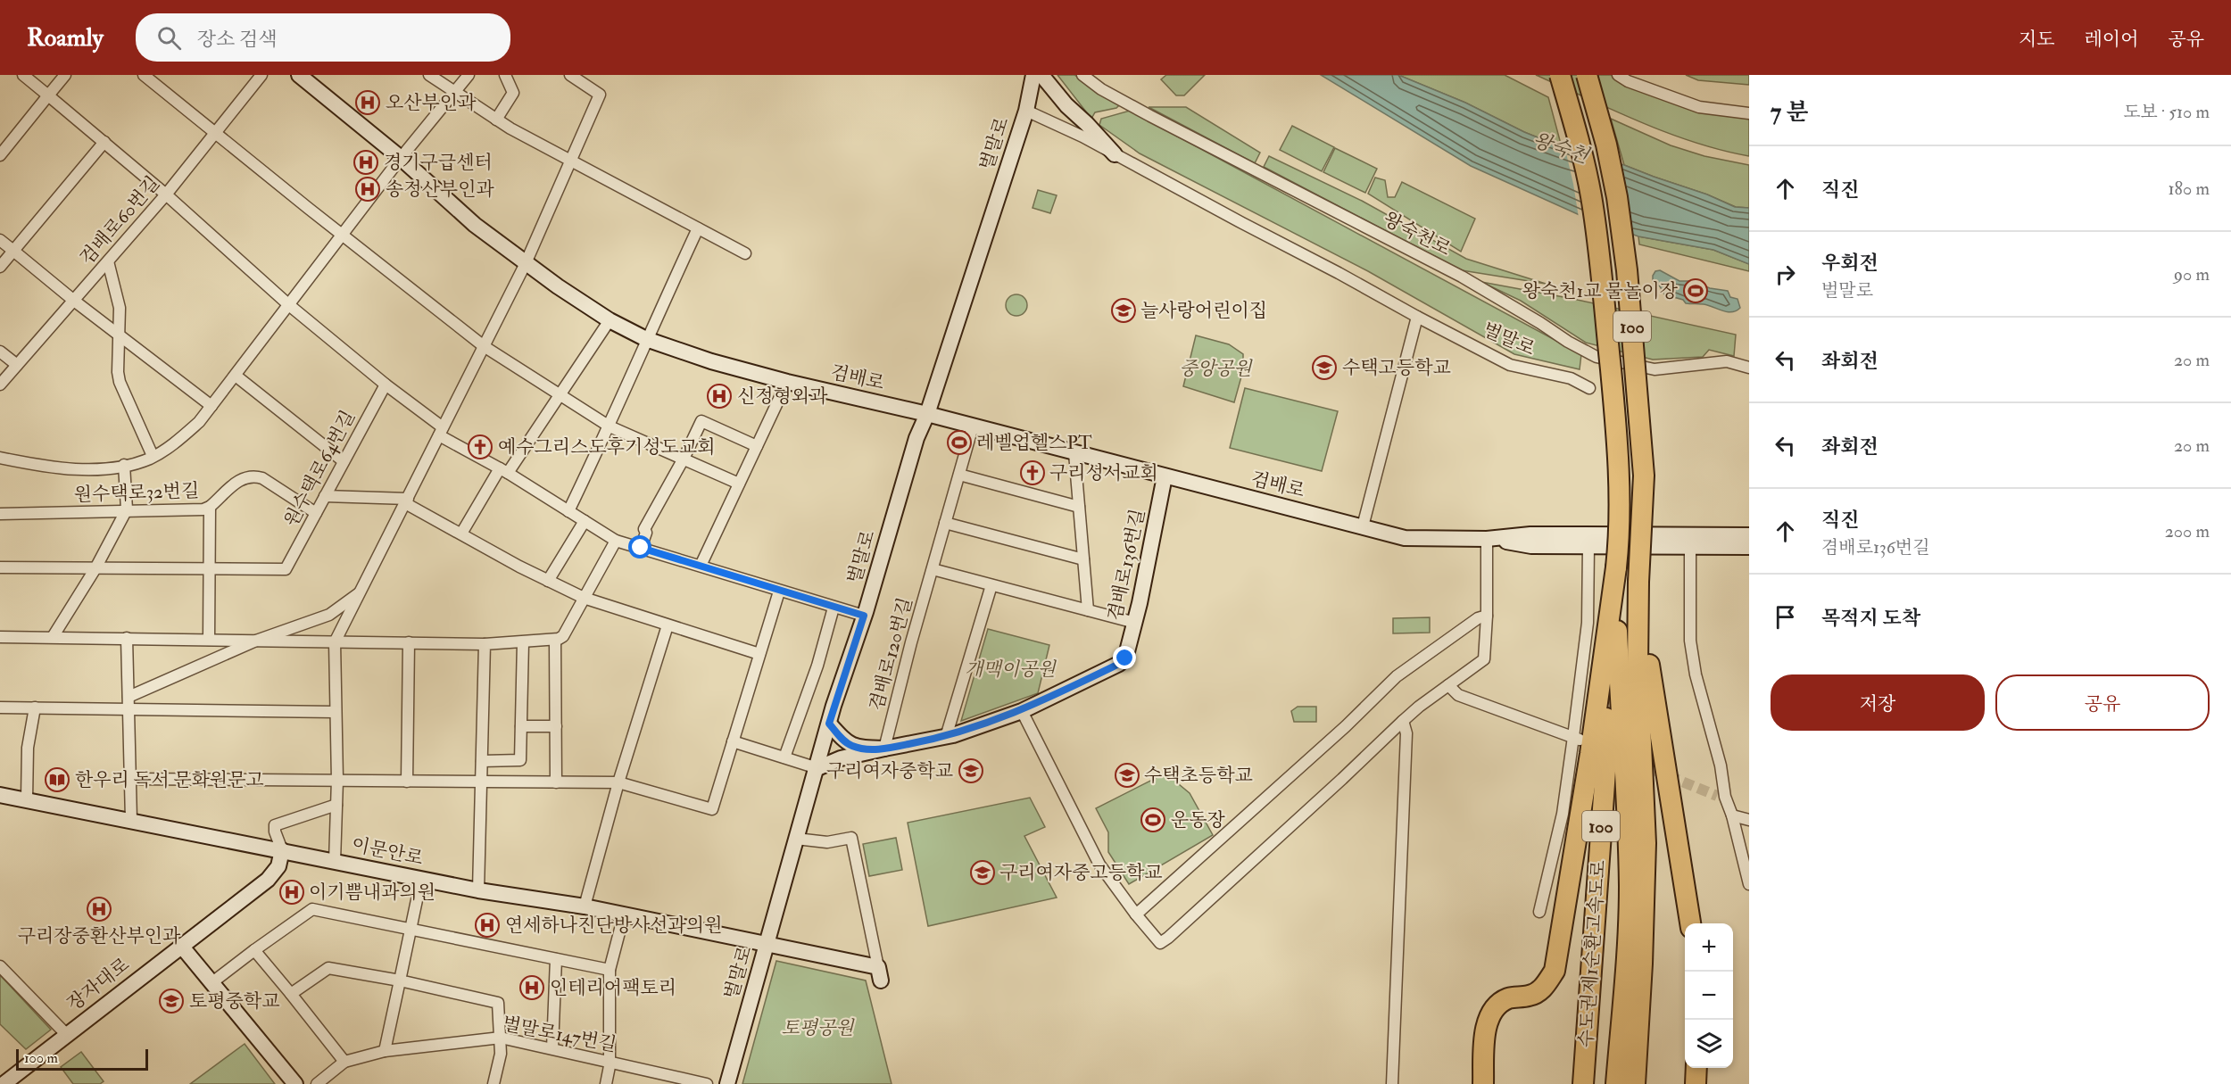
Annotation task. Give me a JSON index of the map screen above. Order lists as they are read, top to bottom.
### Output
{
  "streets": {
    "highway": ["100", "수도권제1순환고속도로"],
    "street": [
      "벌말로",
      "검배로60번길",
      "왕숙천로",
      "검배로",
      "원수택로64번길",
      "원수택로32번길",
      "겸배로136번길",
      "겸배로120번길",
      "이문안로",
      "장자대로",
      "벌말로147번길"
    ]
  },
  "crossings": [
    ["벌말로", "검배로"],
    ["벌말로", "이문안로"],
    ["검배로", "겸배로136번길"],
    ["검배로", "겸배로120번길"],
    ["원수택로64번길", "원수택로32번길"],
    ["겸배로136번길", "겸배로120번길"],
    ["이문안로", "장자대로"]
  ],
  "water": ["왕숙천"],
  "parks": ["중앙공원", "개맥이공원", "토평공원"],
  "places": {
    "hospital": [
      "오산부인과",
      "경기구급센터",
      "송정산부인과",
      "신정형외과",
      "이기쁨내과의원",
      "구리장중환산부인과",
      "연세하나진단방사선과의원",
      "인테리어팩토리"
    ],
    "sports": ["왕숙천1교 물놀이장", "레벨업헬스PT", "운동장"],
    "school or university": [
      "늘사랑어린이집",
      "수택고등학교",
      "구리여자중학교",
      "수택초등학교",
      "구리여자중고등학교",
      "토평중학교"
    ],
    "church": ["예수그리스도후기성도교회", "구리성서교회"],
    "library": ["한우리 독서 문화원문고"]
  },
  "scale_bar": "100 m",
  "page": {
    "header": "Roamly",
    "search": "장소 검색",
    "nav": ["지도", "레이어", "공유"],
    "heading": ["7 분", "도보 · 510 m"],
    "list": [
      ["직진", "180 m"],
      ["우회전", "벌말로", "90 m"],
      ["좌회전", "20 m"],
      ["좌회전", "20 m"],
      ["직진", "겸배로136번길", "200 m"],
      "목적지 도착"
    ],
    "buttons": ["저장", "공유"],
    "map_buttons": ["+", "−"],
    "scale": "100 m"
  }
}
